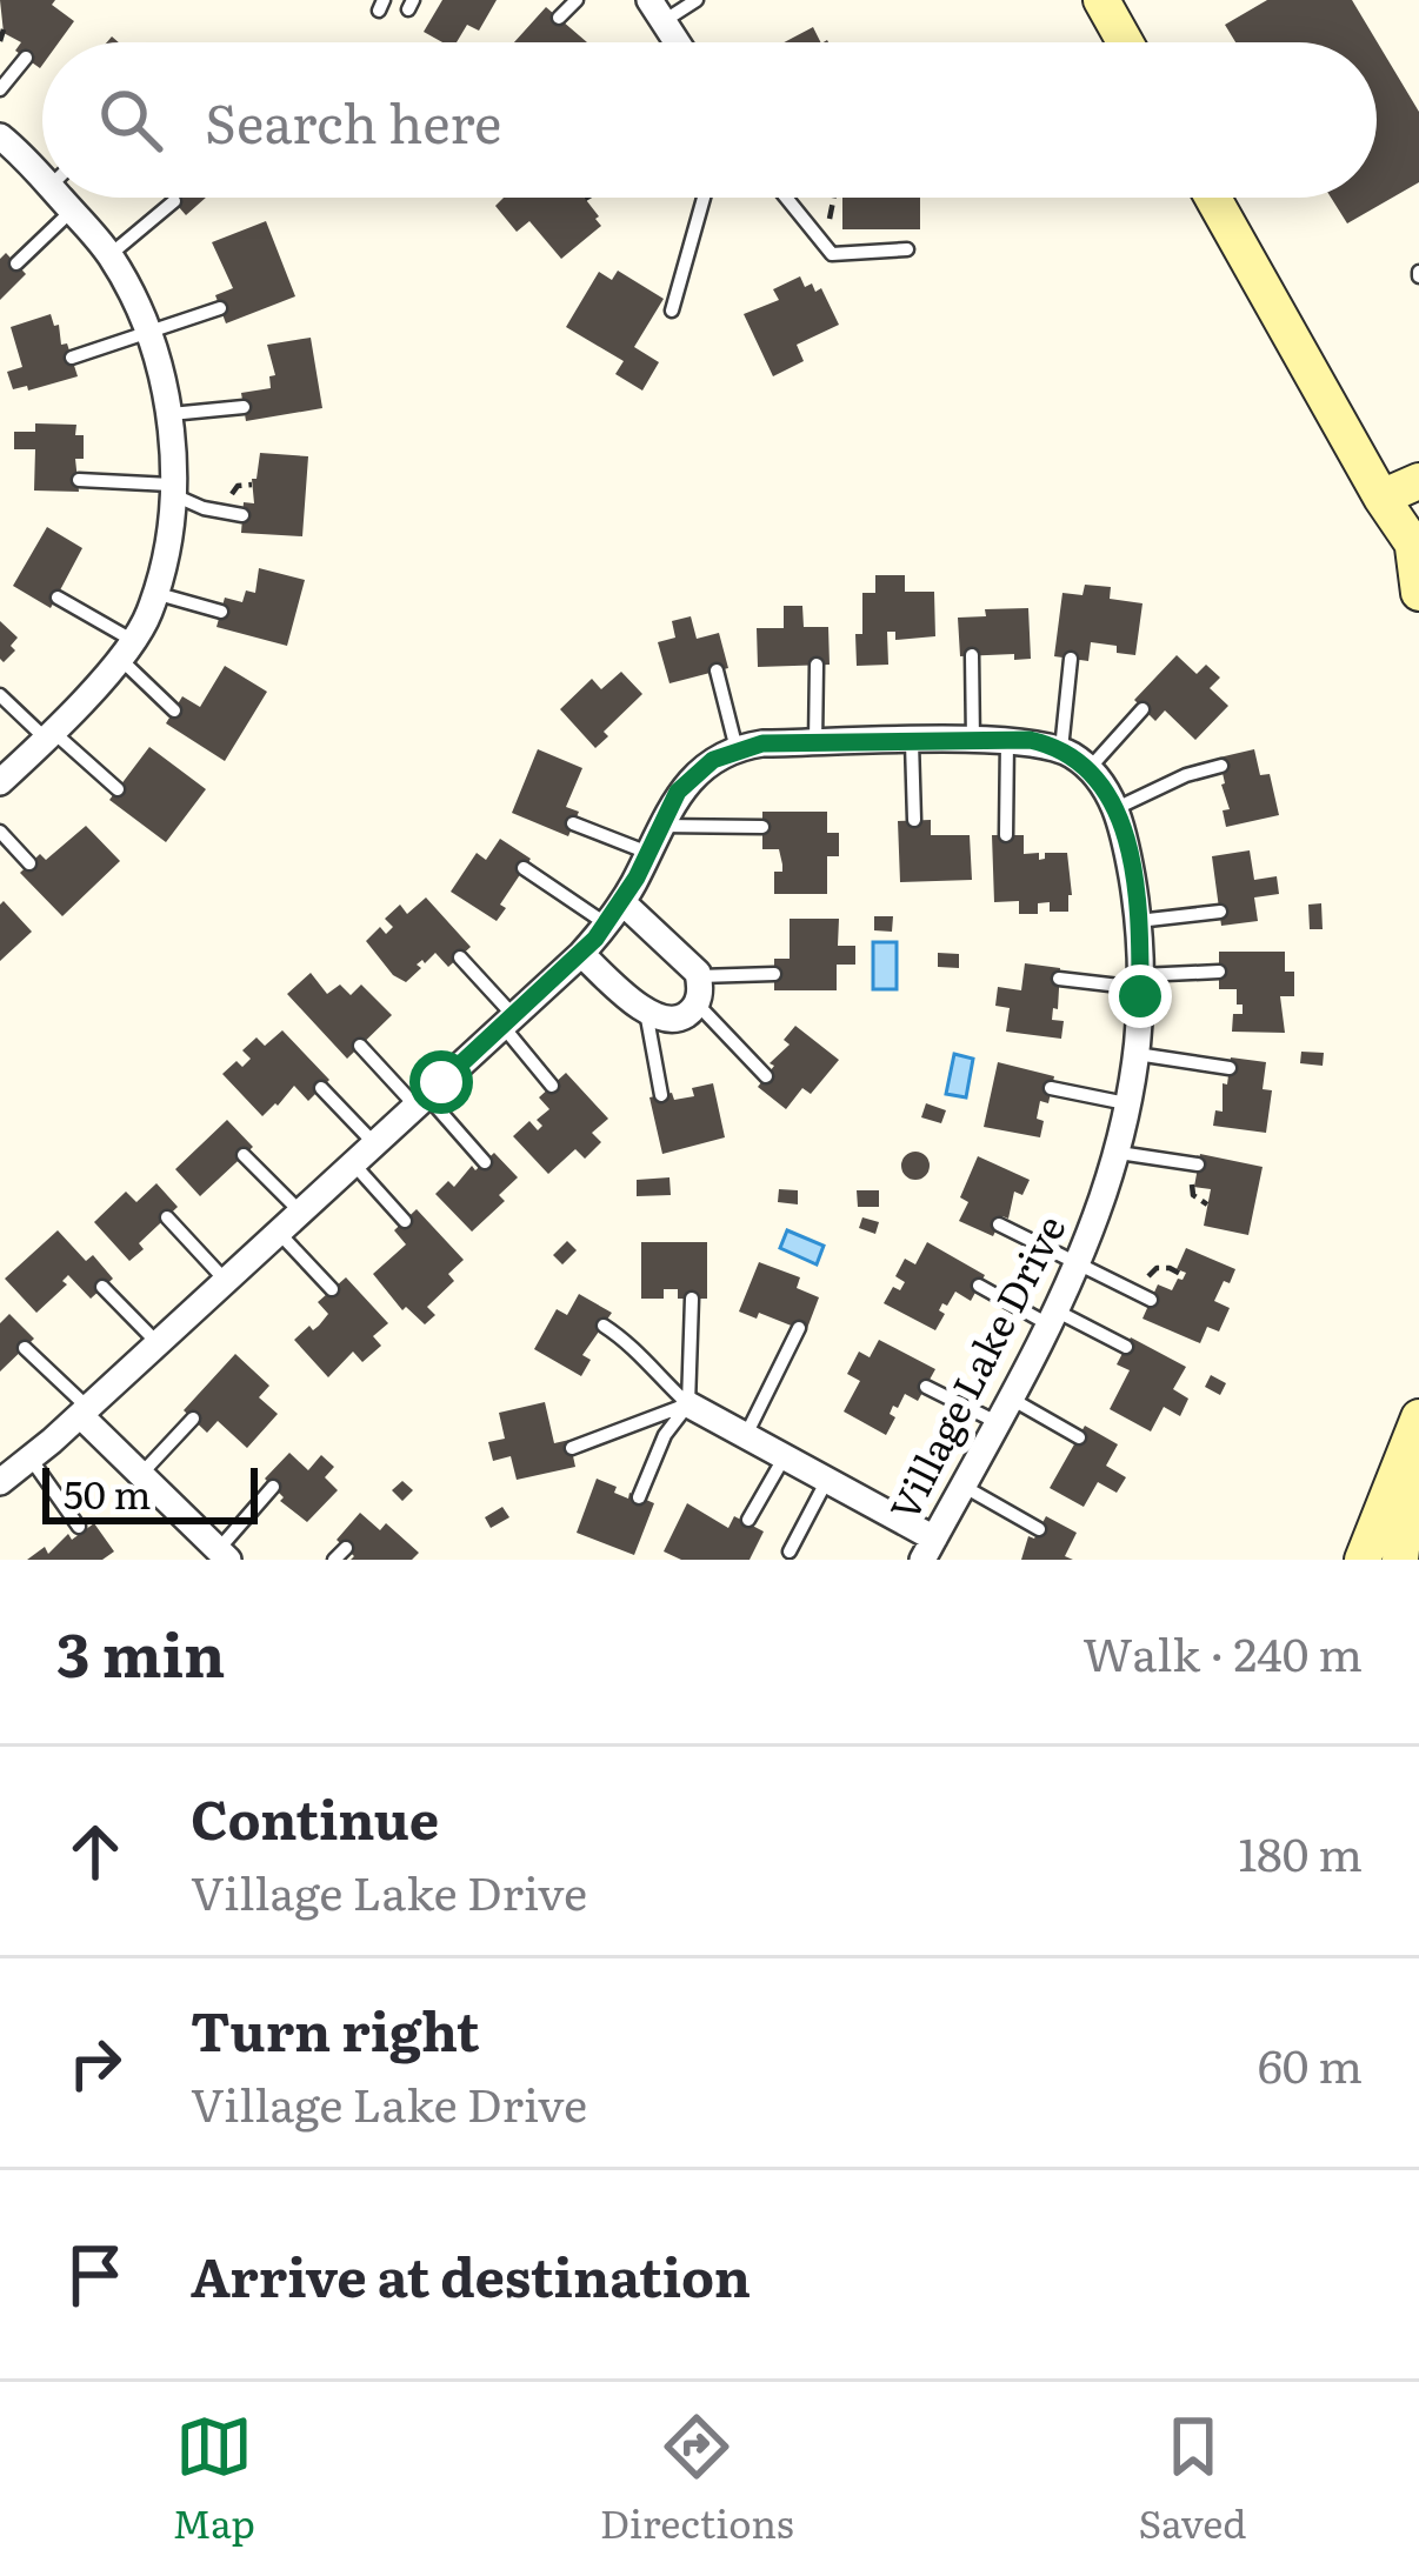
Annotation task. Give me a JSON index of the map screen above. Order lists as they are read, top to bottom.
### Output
{
  "streets": {
    "street": ["Village Lake Drive"]
  },
  "scale_bar": "50 m",
  "page": {
    "search": "Search here",
    "scale": "50 m",
    "heading": ["3 min", "Walk · 240 m"],
    "list": [
      ["Continue", "Village Lake Drive", "180 m"],
      ["Turn right", "Village Lake Drive", "60 m"],
      "Arrive at destination"
    ],
    "nav": ["Map", "Directions", "Saved"]
  }
}
